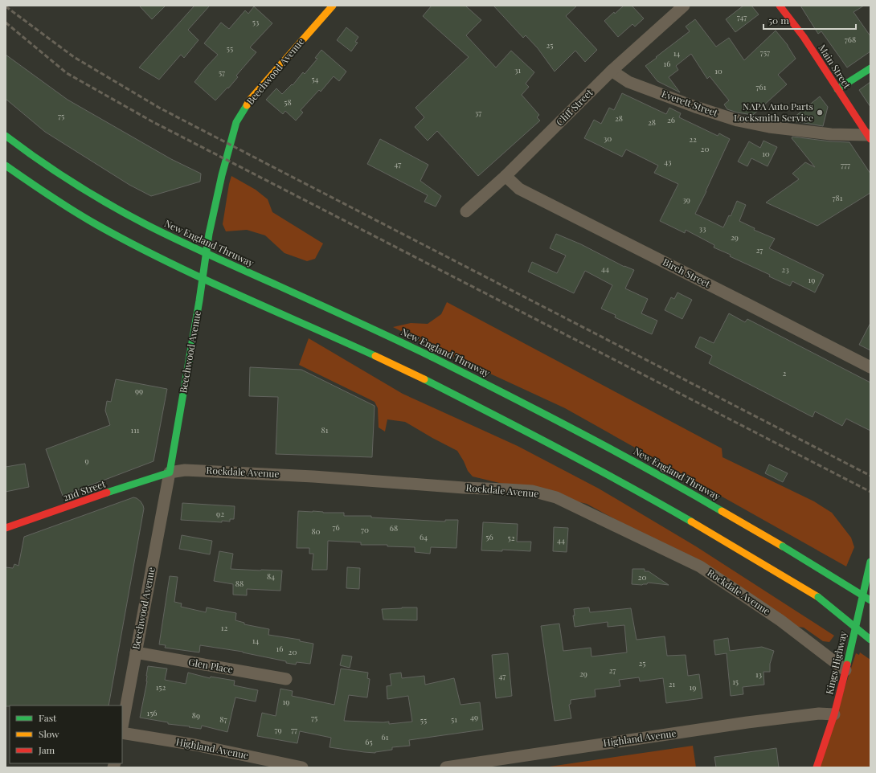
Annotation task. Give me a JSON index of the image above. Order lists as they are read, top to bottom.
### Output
{
  "streets": {
    "main road": [
      "Main Street",
      "Beechwood Avenue",
      "New England Thruway",
      "2nd Street",
      "Kings Highway"
    ],
    "street": [
      "Everett Street",
      "Cliff Street",
      "Birch Street",
      "Rockdale Avenue",
      "Glen Place",
      "Highland Avenue"
    ]
  },
  "crossings": [
    ["Main Street", "Everett Street"],
    ["Beechwood Avenue", "Rockdale Avenue"],
    ["Beechwood Avenue", "2nd Street"],
    ["Beechwood Avenue", "Glen Place"],
    ["Everett Street", "Cliff Street"],
    ["Cliff Street", "Birch Street"],
    ["Rockdale Avenue", "2nd Street"],
    ["Rockdale Avenue", "Kings Highway"],
    ["Kings Highway", "Highland Avenue"]
  ],
  "places": ["NAPA Auto Parts Locksmith Service"],
  "house_numbers": [
    "747",
    "53",
    "768",
    "25",
    "55",
    "757",
    "14",
    "16",
    "31",
    "10",
    "57",
    "54",
    "761",
    "58",
    "37",
    "75",
    "28",
    "26",
    "28",
    "30",
    "22",
    "20",
    "10",
    "43",
    "47",
    "777",
    "781",
    "39",
    "33",
    "29",
    "27",
    "44",
    "23",
    "19",
    "2",
    "99",
    "111",
    "81",
    "9",
    "92",
    "76",
    "68",
    "70",
    "80",
    "64",
    "56",
    "52",
    "44",
    "84",
    "20",
    "88",
    "12",
    "14",
    "16",
    "20",
    "25",
    "27",
    "29",
    "13",
    "47",
    "15",
    "21",
    "152",
    "19",
    "19",
    "156",
    "89",
    "49",
    "75",
    "87",
    "51",
    "55",
    "79",
    "77",
    "61",
    "65"
  ],
  "legend": ["Fast", "Slow", "Jam"],
  "scale_bar": "50 m"
}
